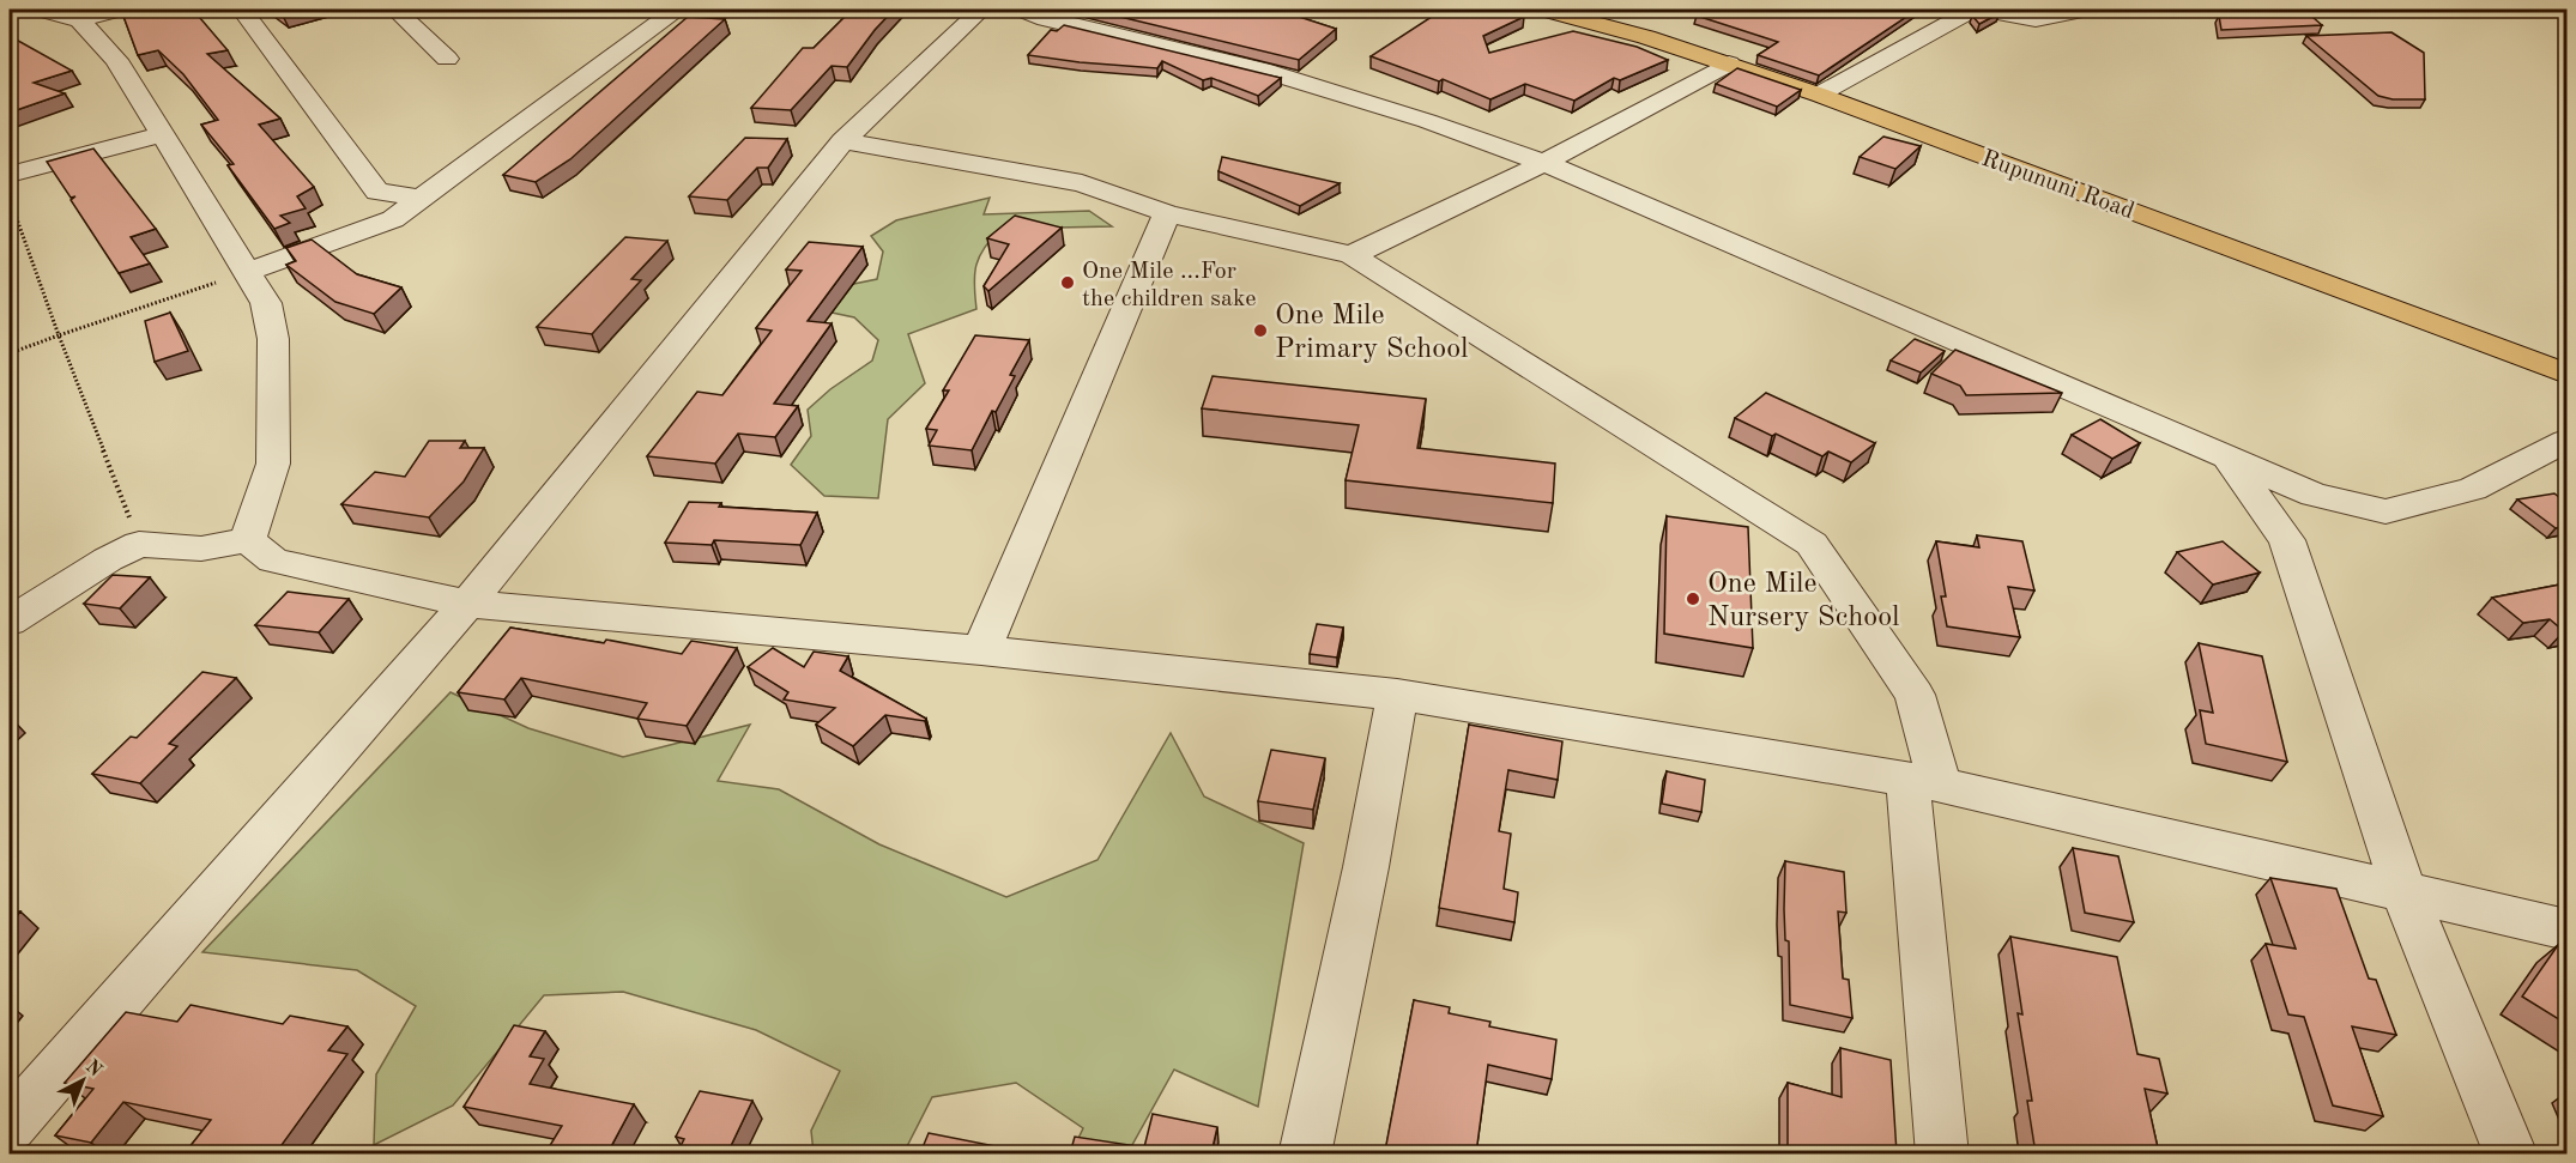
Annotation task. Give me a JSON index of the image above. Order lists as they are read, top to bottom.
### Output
{
  "streets": {
    "main road": ["Rupununi Road"]
  },
  "places": ["One Mile ...For the children sake", "One Mile Primary School", "One Mile Nursery School"],
  "north": "top right"
}
